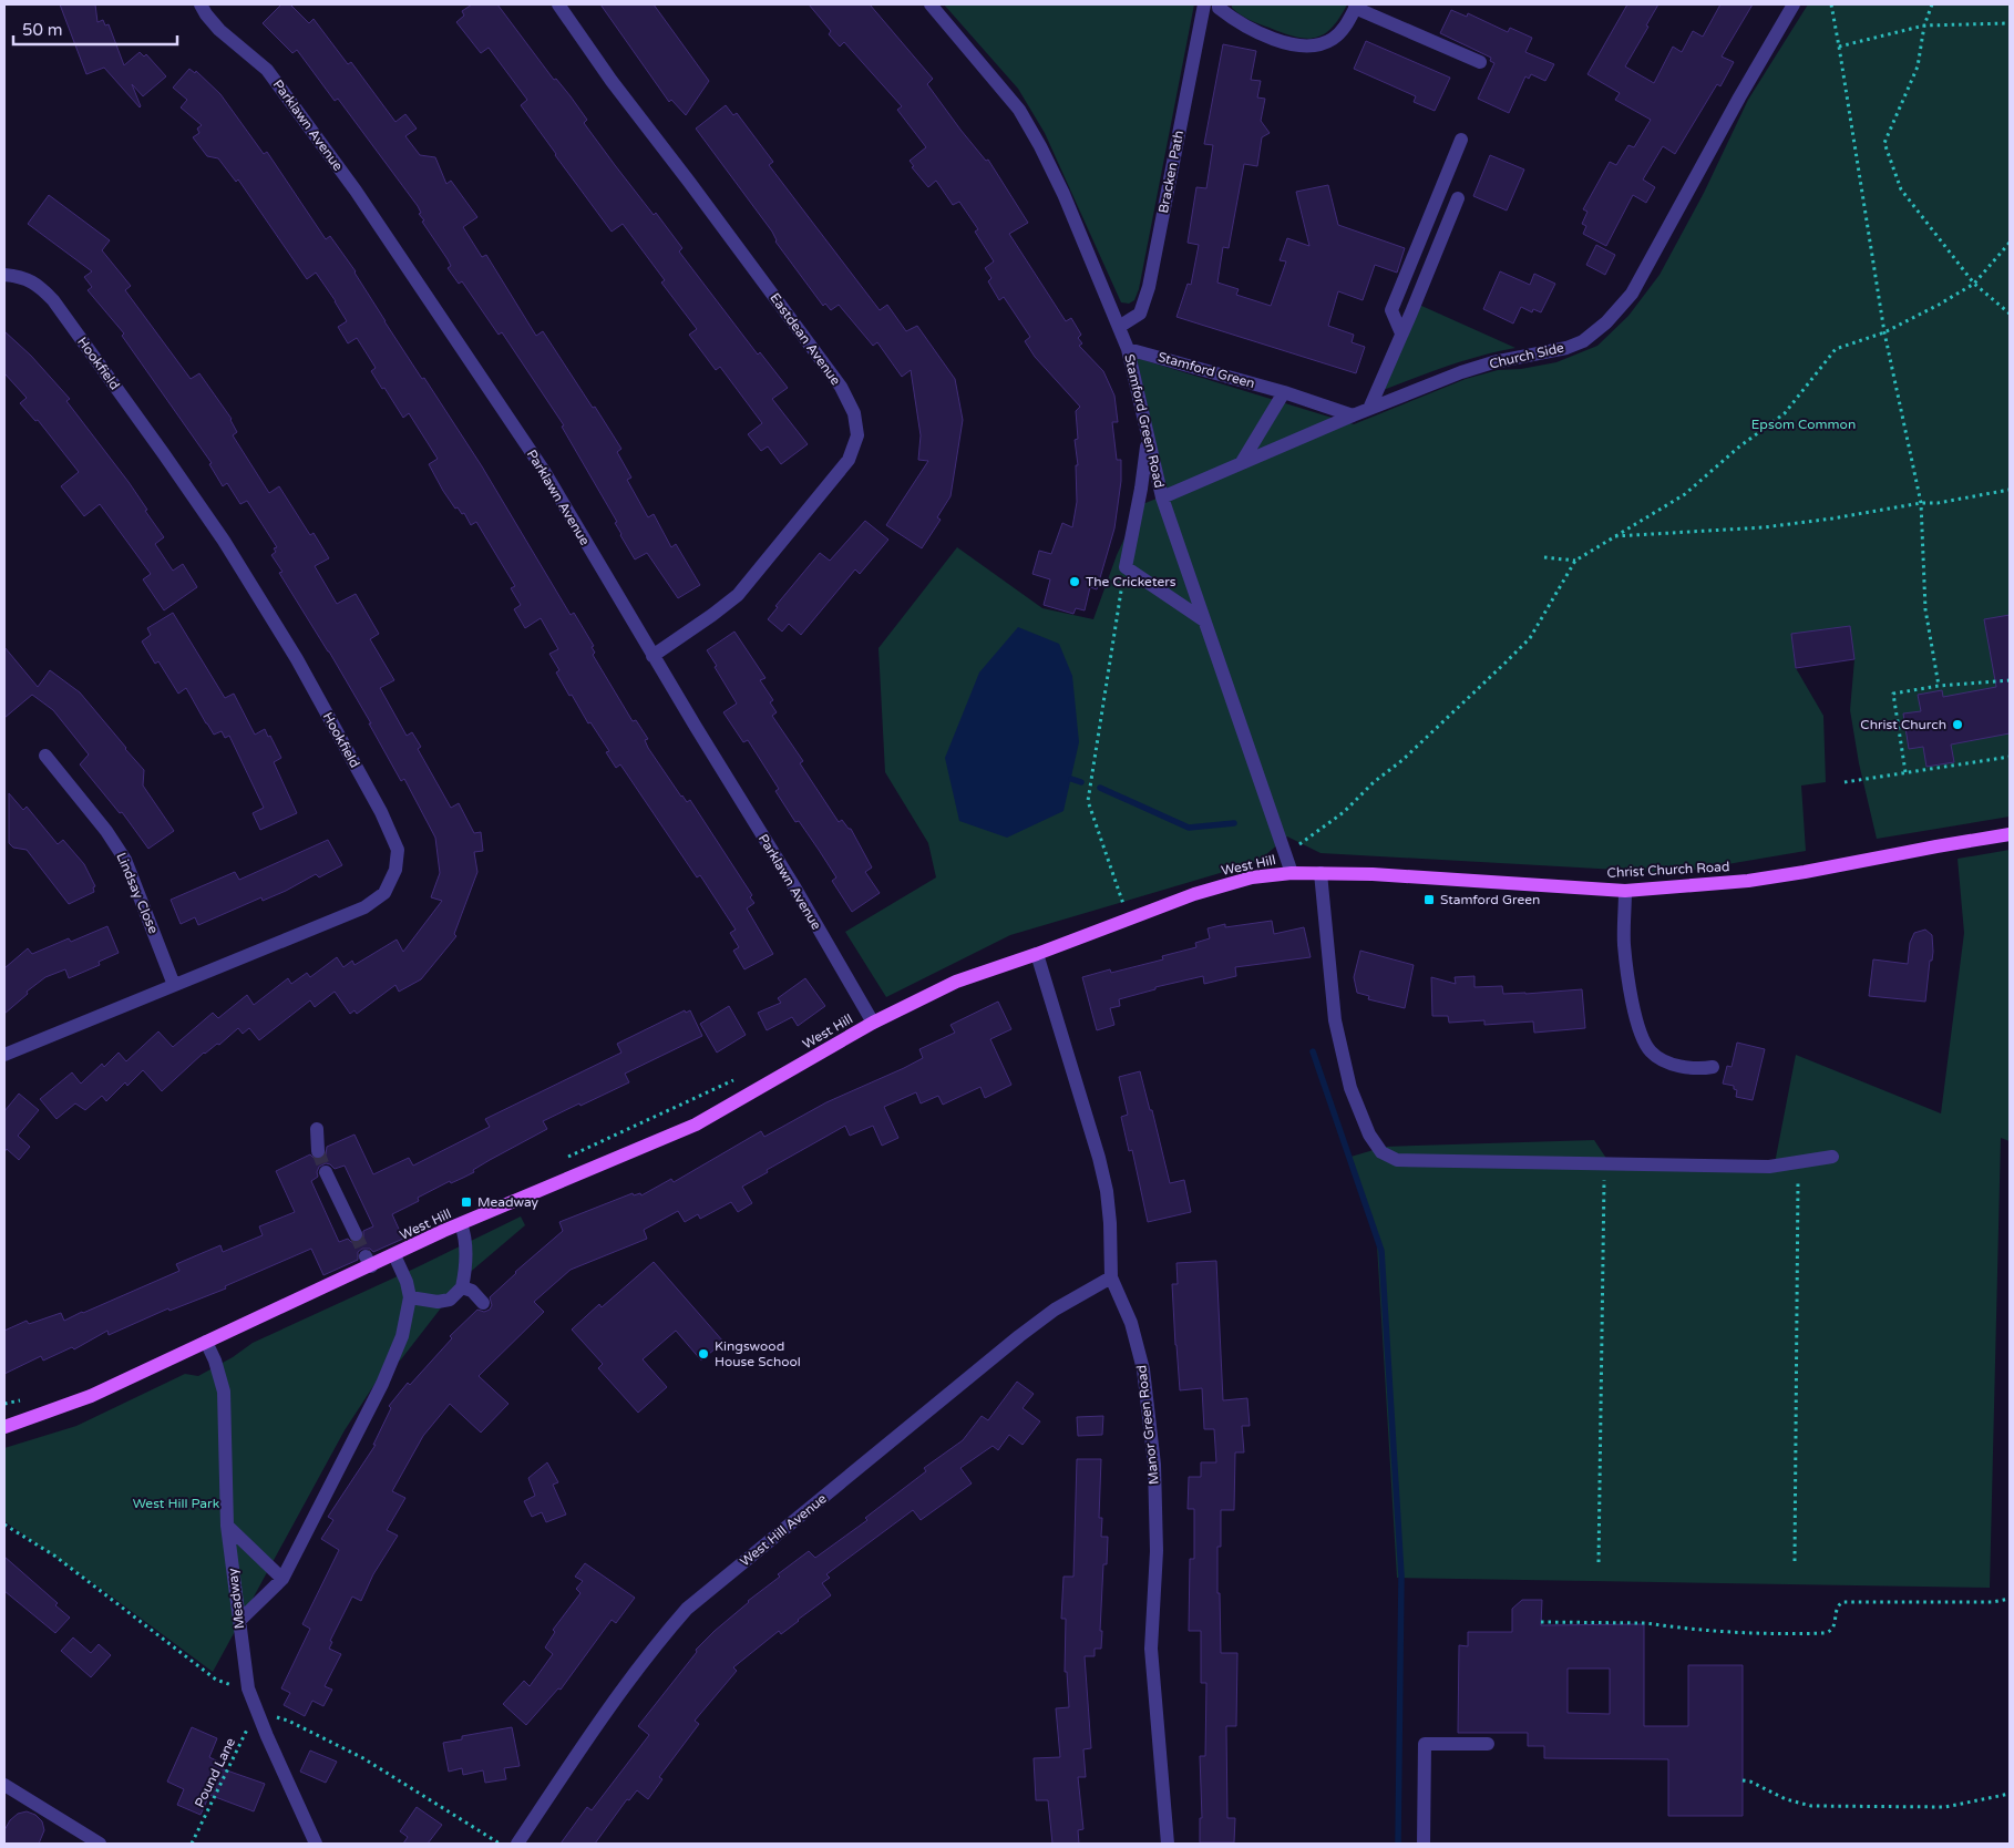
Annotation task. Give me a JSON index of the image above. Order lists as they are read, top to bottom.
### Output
{
  "streets": {
    "main road": ["West Hill", "Christ Church Road"],
    "street": [
      "Parklawn Avenue",
      "Bracken Path",
      "Eastdean Avenue",
      "Church Side",
      "Hookfield",
      "Stamford Green",
      "Stamford Green Road",
      "Lindsay Close",
      "Manor Green Road",
      "West Hill Avenue",
      "Meadway"
    ],
    "path": ["Pound Lane"]
  },
  "crossings": [
    ["Parklawn Avenue", "Eastdean Avenue"],
    ["Parklawn Avenue", "West Hill"],
    ["Bracken Path", "Stamford Green Road"],
    ["Church Side", "Stamford Green"],
    ["Church Side", "Stamford Green Road"],
    ["Hookfield", "Lindsay Close"],
    ["Stamford Green", "Stamford Green Road"],
    ["Stamford Green Road", "West Hill"],
    ["Stamford Green Road", "Christ Church Road"],
    ["West Hill", "Christ Church Road"],
    ["West Hill", "Manor Green Road"],
    ["West Hill", "Meadway"],
    ["Manor Green Road", "West Hill Avenue"],
    ["Meadway", "Pound Lane"]
  ],
  "parks": ["Epsom Common", "West Hill Park"],
  "places": {
    "other": ["The Cricketers", "Christ Church", "Kingswood House School"],
    "transit": ["Stamford Green", "Meadway"]
  },
  "scale_bar": "50 m"
}
